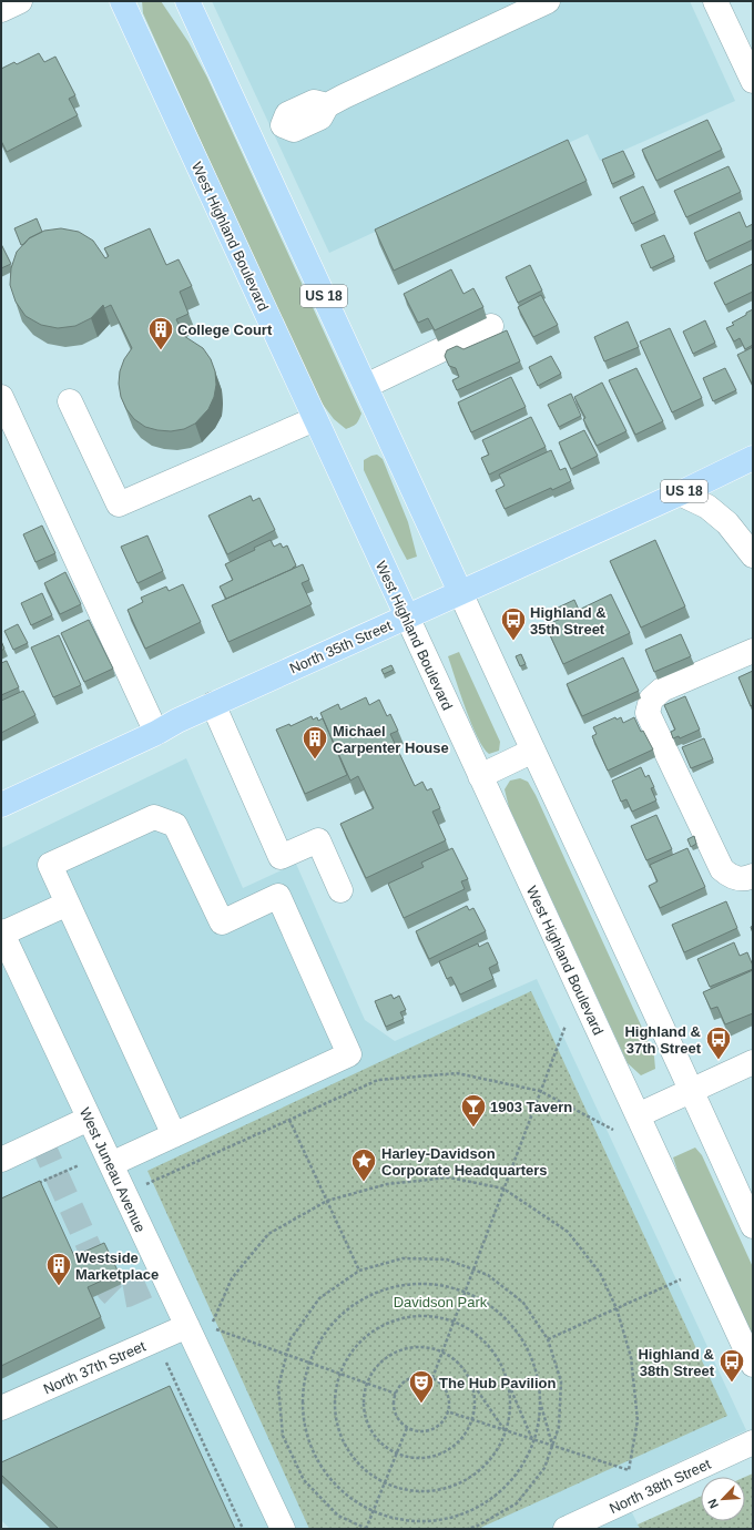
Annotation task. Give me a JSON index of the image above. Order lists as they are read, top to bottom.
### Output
{
  "streets": {
    "main road": ["West Highland Boulevard", "US 18", "North 35th Street"],
    "street": ["West Juneau Avenue", "North 37th Street", "North 38th Street"]
  },
  "crossings": [
    ["West Highland Boulevard", "North 35th Street"],
    ["US 18", "North 35th Street"],
    ["West Juneau Avenue", "North 37th Street"]
  ],
  "parks": ["Davidson Park"],
  "places": {
    "building": ["College Court", "Michael Carpenter House", "Westside Marketplace"],
    "bus stop": ["Highland & 35th Street", "Highland & 37th Street", "Highland & 38th Street"],
    "bar": ["1903 Tavern"],
    "place": ["Harley-Davidson Corporate Headquarters"],
    "theatre": ["The Hub Pavilion"]
  },
  "north": "bottom left"
}
